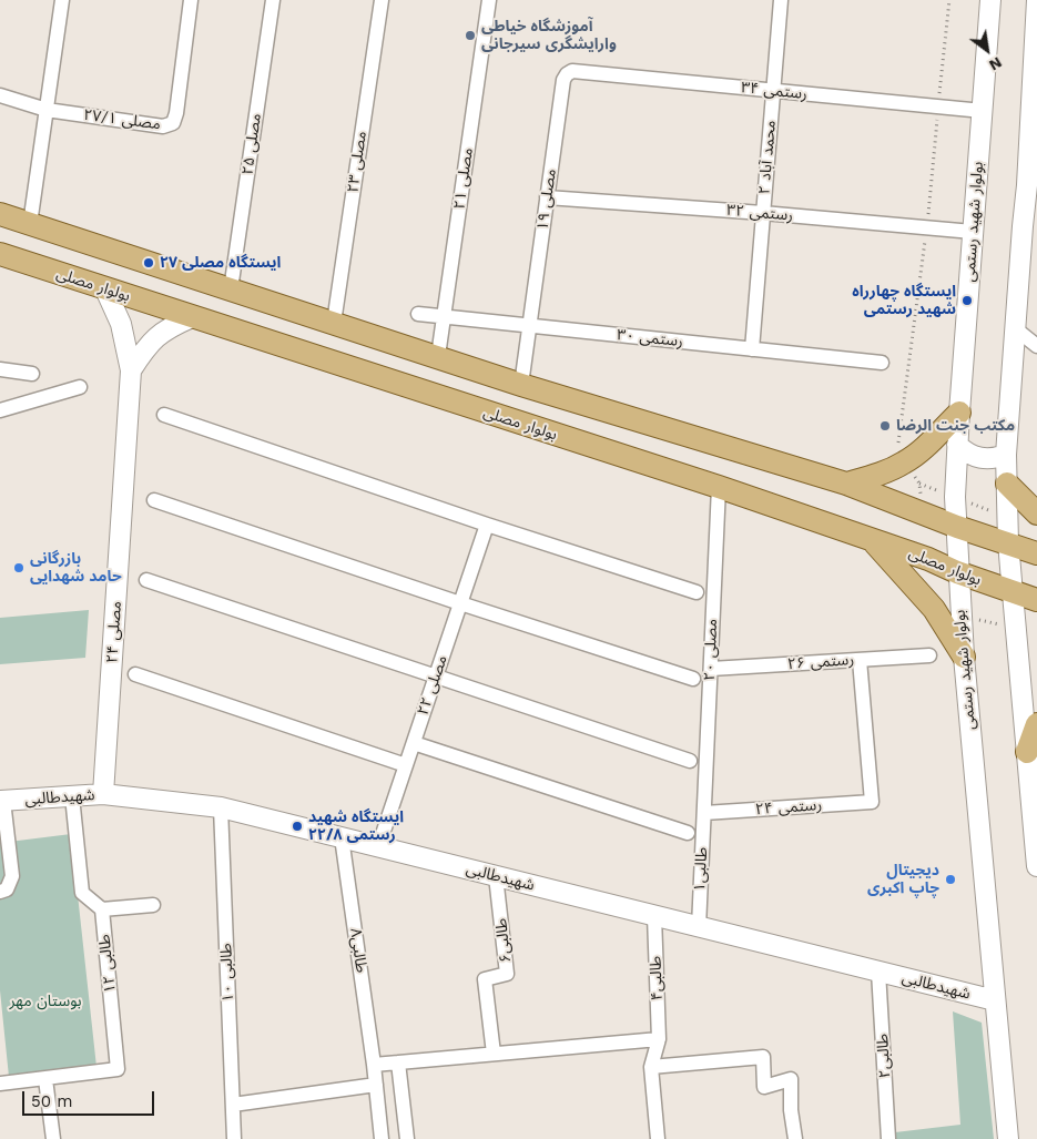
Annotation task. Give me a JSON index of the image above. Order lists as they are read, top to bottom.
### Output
{
  "streets": {
    "main road": [
      "بولوار شهید رستمی",
      "بولوار مصلی",
      "مصلی ۲۴",
      "شهیدطالبی"
    ],
    "street": [
      "رستمی ۳۴",
      "مصلی ۲۷/۱",
      "مصلی ۲۵",
      "محمد آباد ۲",
      "مصلی ۲۳",
      "مصلی ۲۱",
      "مصلی ۱۹",
      "رستمی ۳۲",
      "رستمی ۳۰",
      "مصلی ۲۰",
      "رستمی ۲۶",
      "مصلی ۲۲",
      "رستمی ۲۴",
      "طالبی۱",
      "طالبی۶",
      "طالبی۸",
      "طالبی ۱۲",
      "طالبی ۱۰",
      "طالبی۴",
      "طالبی۲"
    ]
  },
  "crossings": [
    ["رستمی ۳۴", "محمد آباد ۲"],
    ["رستمی ۳۴", "مصلی ۱۹"],
    ["رستمی ۳۴", "بولوار شهید رستمی"],
    ["محمد آباد ۲", "رستمی ۳۲"],
    ["محمد آباد ۲", "رستمی ۳۰"],
    ["مصلی ۲۱", "رستمی ۳۰"],
    ["مصلی ۱۹", "رستمی ۳۲"],
    ["مصلی ۱۹", "رستمی ۳۰"],
    ["رستمی ۳۲", "بولوار شهید رستمی"],
    ["بولوار شهید رستمی", "بولوار مصلی"],
    ["بولوار شهید رستمی", "شهیدطالبی"],
    ["بولوار مصلی", "مصلی ۲۰"],
    ["مصلی ۲۴", "شهیدطالبی"],
    ["مصلی ۲۰", "رستمی ۲۶"],
    ["مصلی ۲۰", "رستمی ۲۴"],
    ["مصلی ۲۰", "طالبی۱"],
    ["رستمی ۲۶", "رستمی ۲۴"],
    ["مصلی ۲۲", "شهیدطالبی"],
    ["شهیدطالبی", "طالبی۱"],
    ["شهیدطالبی", "طالبی۶"],
    ["شهیدطالبی", "طالبی۸"],
    ["شهیدطالبی", "طالبی ۱۰"],
    ["شهیدطالبی", "طالبی۴"],
    ["شهیدطالبی", "طالبی۲"],
    ["رستمی ۲۴", "طالبی۱"]
  ],
  "parks": ["بوستان مهر"],
  "places": [
    "آموزشگاه خیاطی وارایشگری سیرجانی",
    "ایستگاه مصلی ۲۷",
    "ایستگاه چهارراه شهید رستمی",
    "مكتب جنت الرضا",
    "بازرگانی حامد شهدایی",
    "ایستگاه شهید رستمی ۲۲/۸",
    "دیجیتال چاپ اکبری"
  ],
  "scale_bar": "50 m",
  "north": "bottom right"
}
